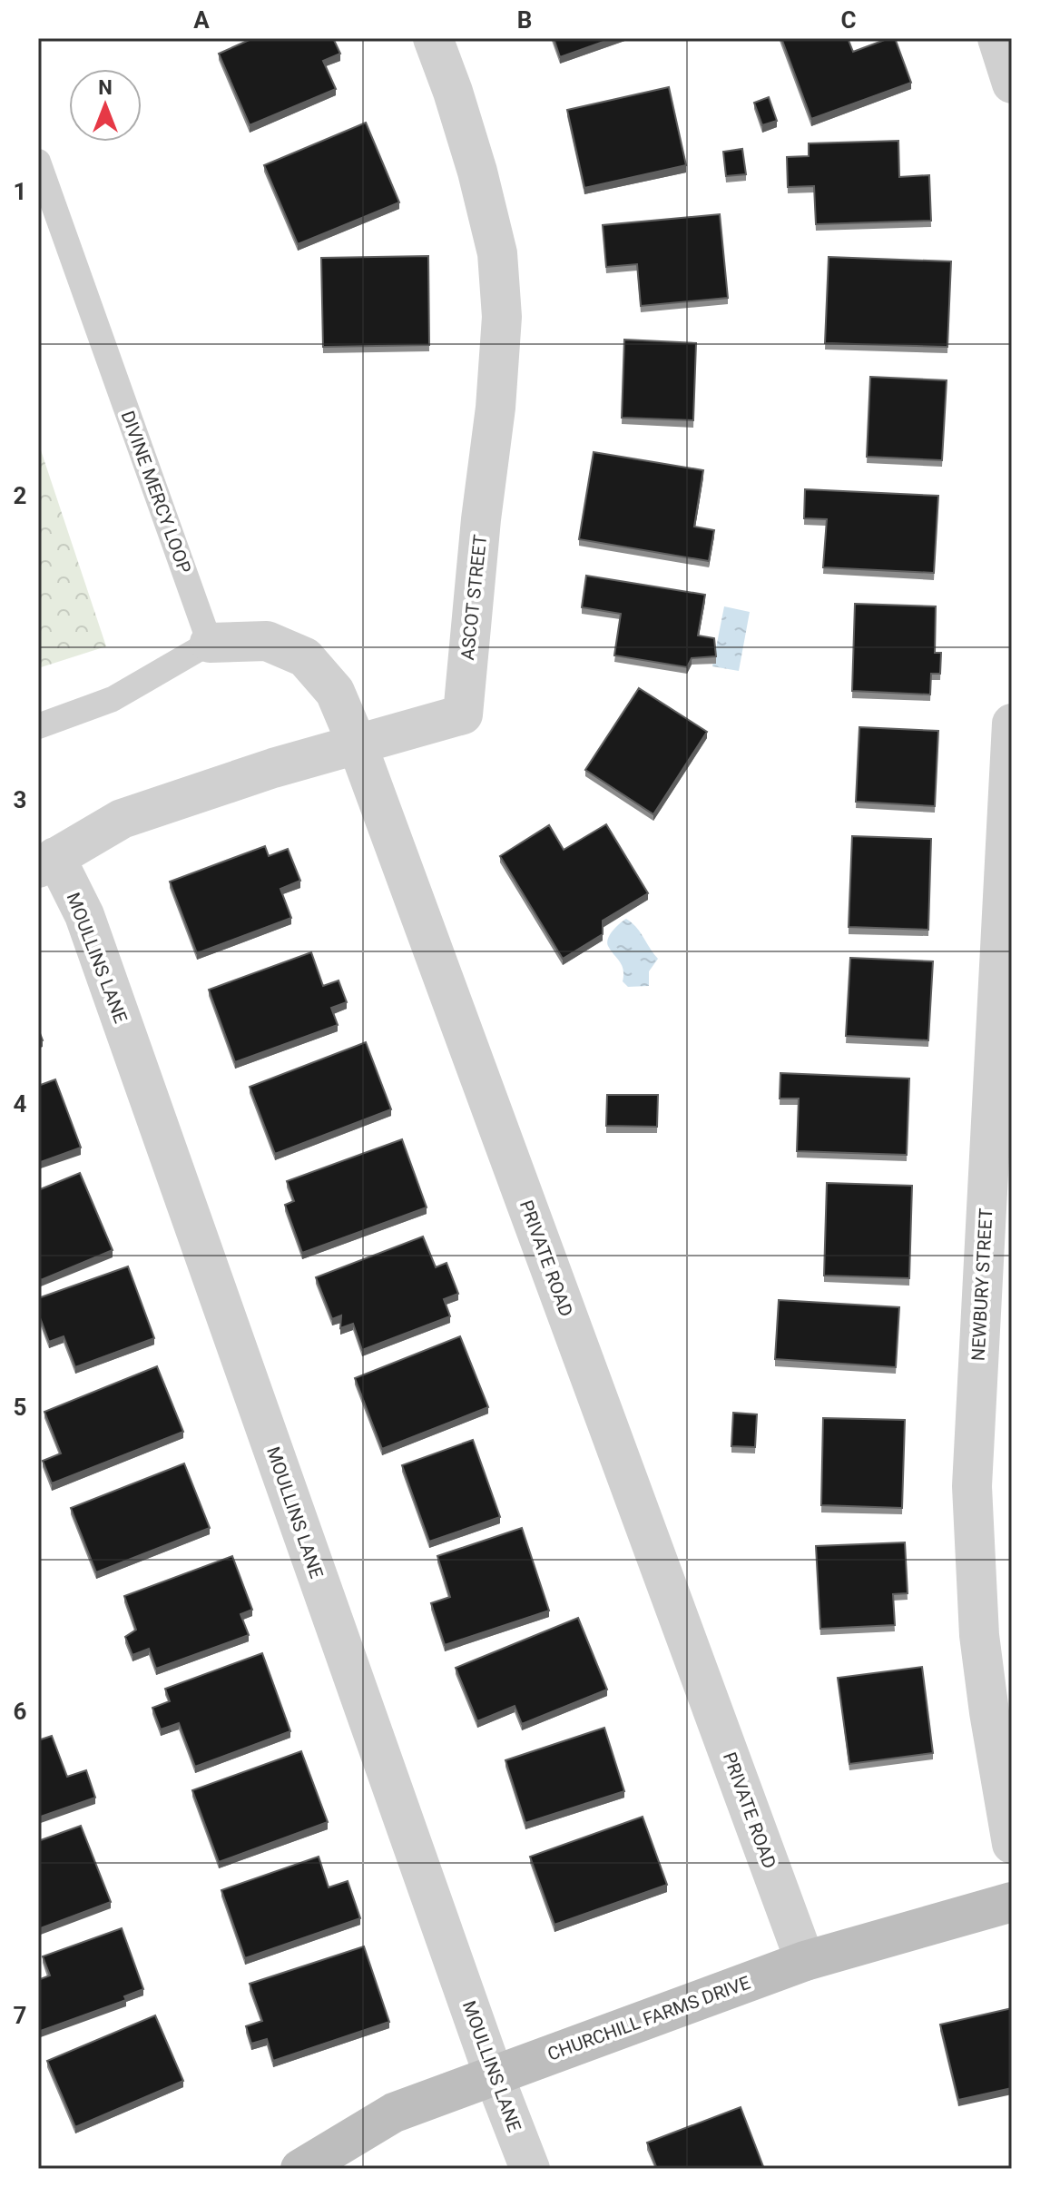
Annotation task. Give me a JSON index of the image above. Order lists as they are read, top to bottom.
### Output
{
  "streets": {
    "street": [
      "ASCOT STREET",
      "MOULLINS LANE",
      "PRIVATE ROAD",
      "NEWBURY STREET",
      "CHURCHILL FARMS DRIVE"
    ],
    "lane": ["DIVINE MERCY LOOP"]
  },
  "crossings": [
    ["DIVINE MERCY LOOP", "PRIVATE ROAD"],
    ["ASCOT STREET", "MOULLINS LANE"],
    ["ASCOT STREET", "PRIVATE ROAD"],
    ["MOULLINS LANE", "CHURCHILL FARMS DRIVE"],
    ["PRIVATE ROAD", "CHURCHILL FARMS DRIVE"]
  ],
  "north": "top",
  "grid": {
    "columns": ["A", "B", "C"],
    "rows": [
      "1",
      "2",
      "3",
      "4",
      "5",
      "6",
      "7"
    ]
  }
}
